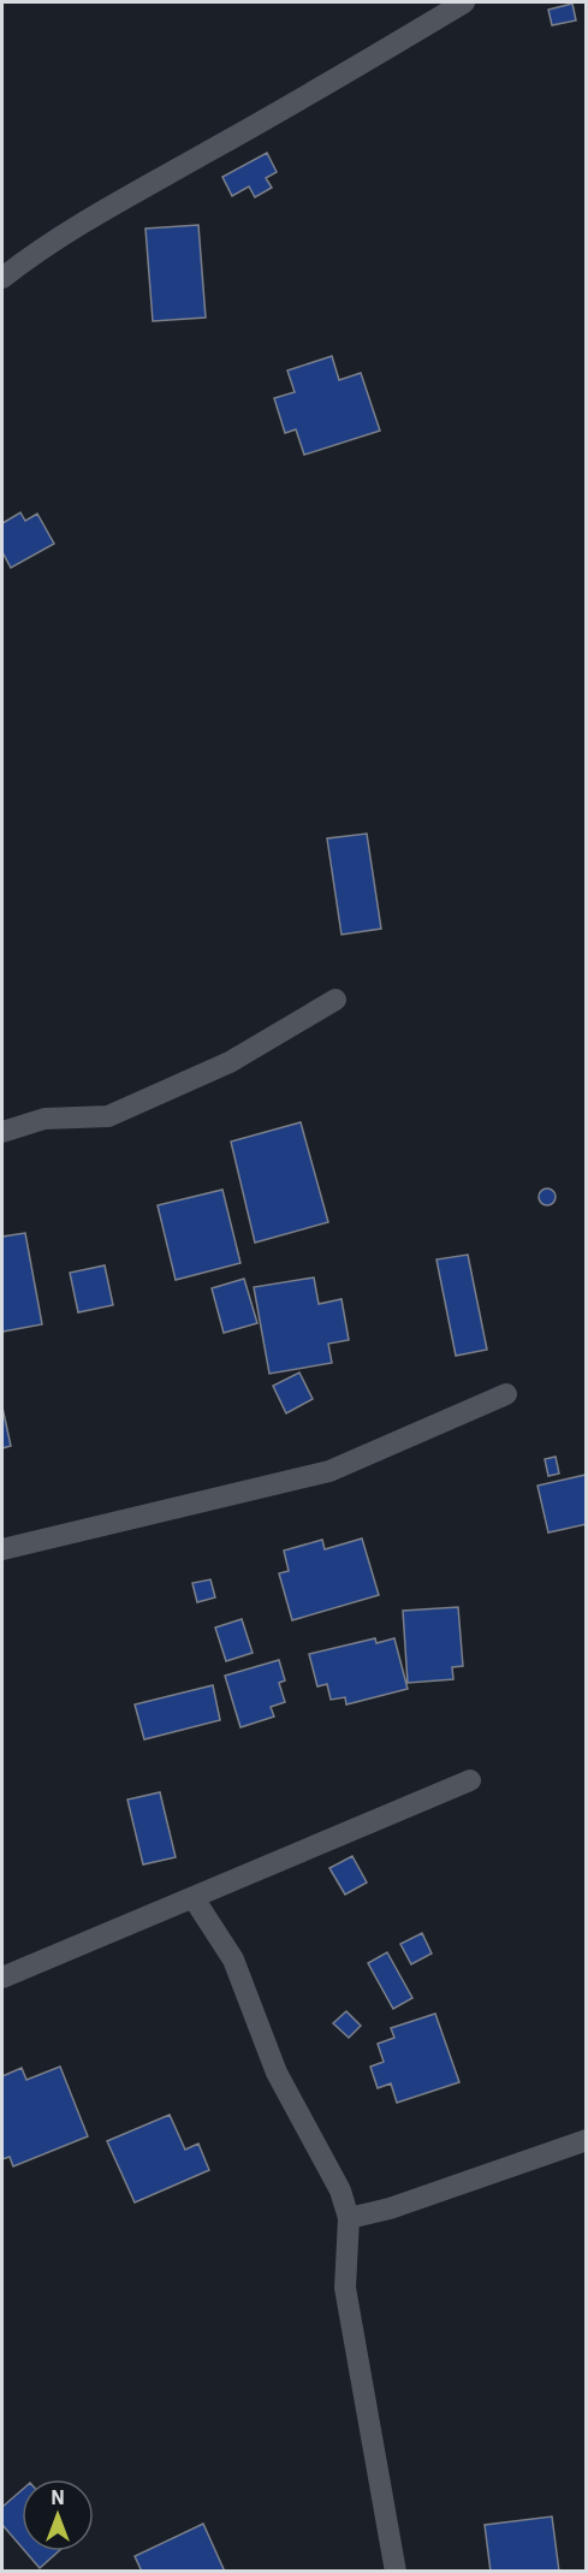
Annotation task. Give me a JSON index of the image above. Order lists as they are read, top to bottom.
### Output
{
  "north": "top"
}
